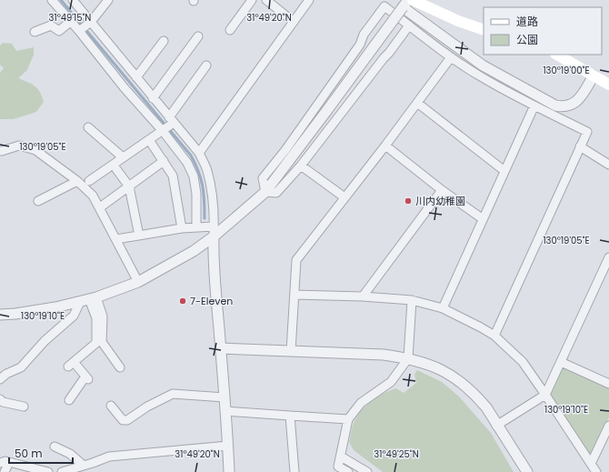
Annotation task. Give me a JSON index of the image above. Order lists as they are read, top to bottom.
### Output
{
  "places": ["川内幼稚園", "7-Eleven"],
  "legend": ["道路", "公園"],
  "scale_bar": "50 m",
  "coordinates": [
    "31°49'20\"N",
    "31°49'15\"N",
    "130°19'00\"E",
    "130°19'05\"E",
    "130°19'10\"E",
    "31°49'25\"N"
  ]
}
